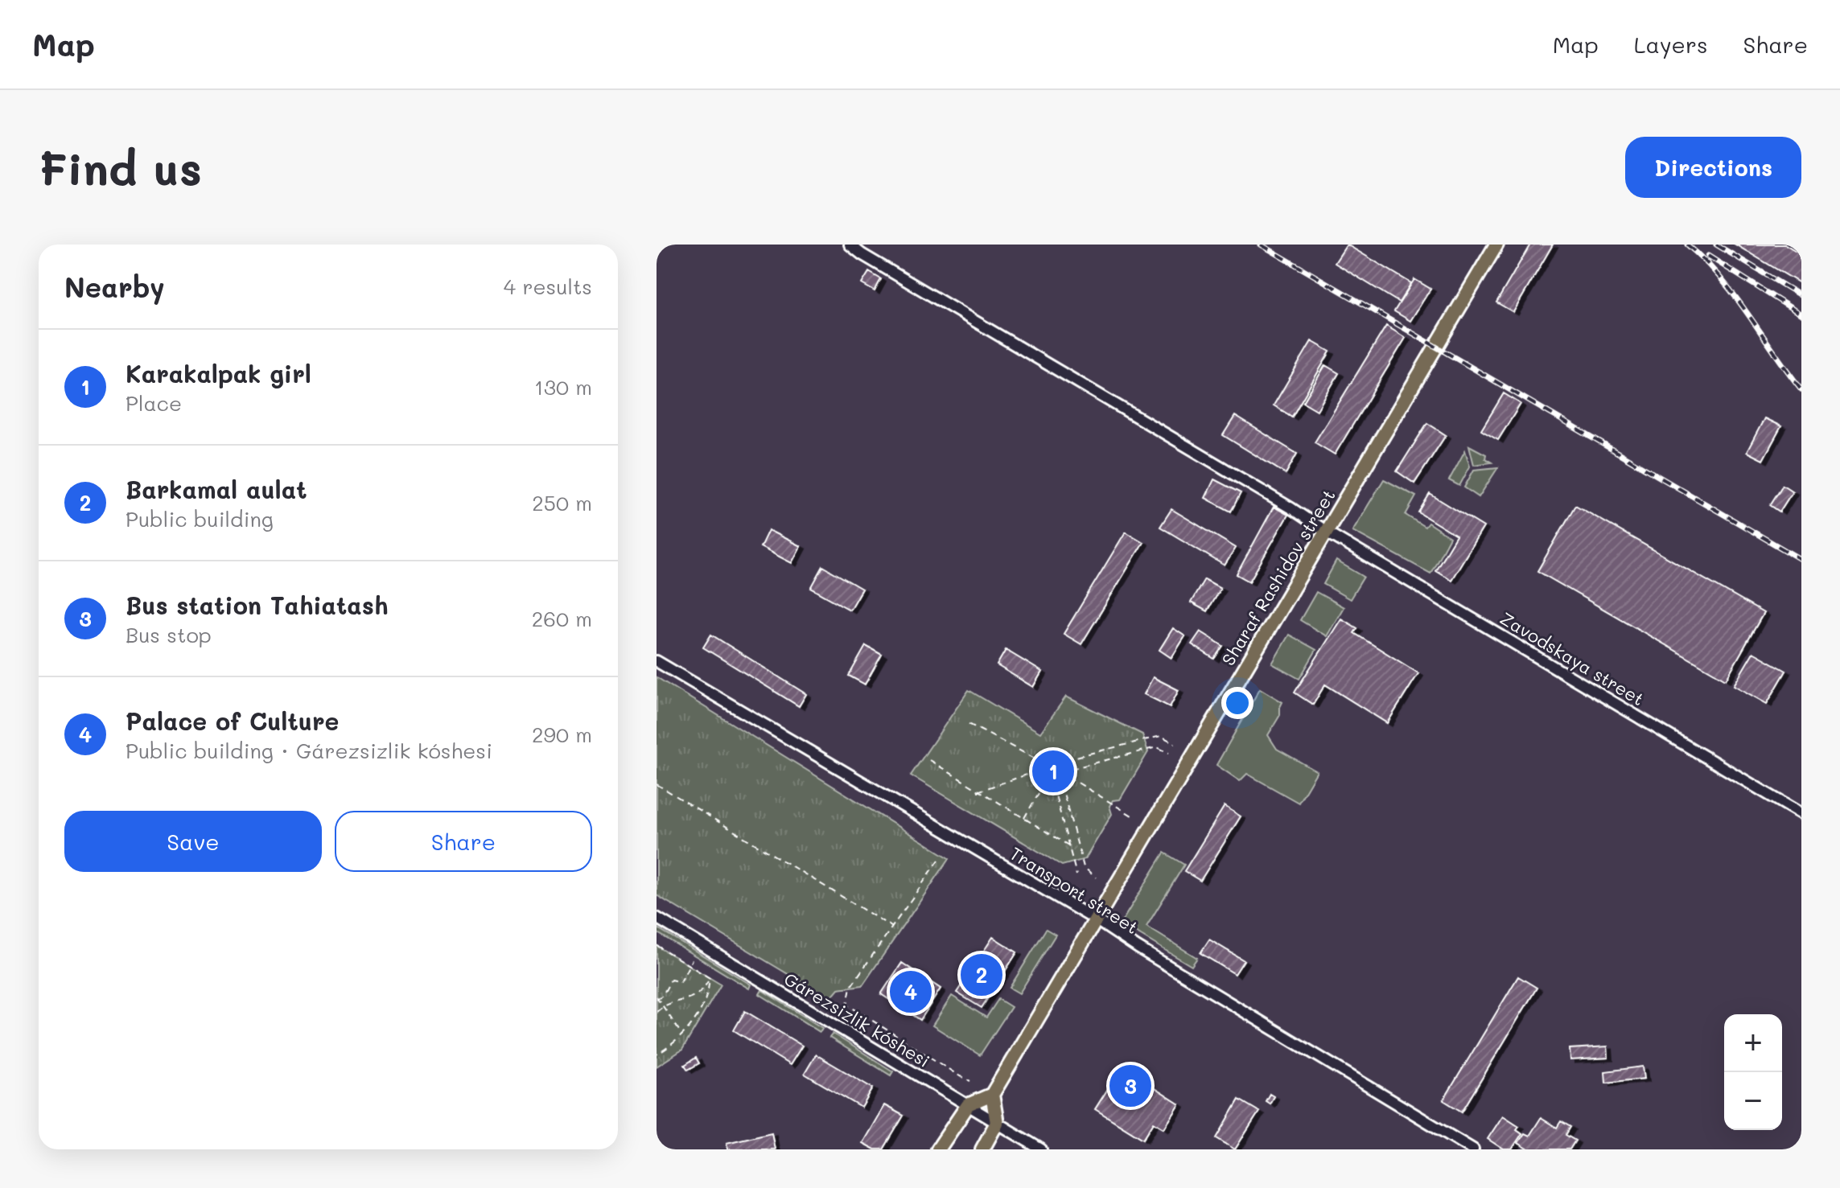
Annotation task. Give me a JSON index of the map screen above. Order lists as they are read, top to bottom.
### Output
{
  "streets": {
    "main road": ["Sharaf Rashidov street"],
    "street": ["Zavodskaya street", "Transport street", "Gárezsizlik kóshesi"]
  },
  "crossings": [
    ["Sharaf Rashidov street", "Zavodskaya street"],
    ["Sharaf Rashidov street", "Transport street"]
  ],
  "page": {
    "header": "Map",
    "nav": ["Map", "Layers", "Share"],
    "buttons": [
      "Directions",
      ["Save", "Share"]
    ],
    "title": "Find us",
    "heading": ["Nearby", "4 results"],
    "list": [
      {
        "mark": "1",
        "name": "Karakalpak girl",
        "note": "Place",
        "value": "130 m"
      },
      {
        "mark": "2",
        "name": "Barkamal aulat",
        "note": "Public building",
        "value": "250 m"
      },
      {
        "mark": "3",
        "name": "Bus station Tahiatash",
        "note": "Bus stop",
        "value": "260 m"
      },
      {
        "mark": "4",
        "name": "Palace of Culture",
        "note": "Public building · Gárezsizlik kóshesi",
        "value": "290 m"
      }
    ],
    "pins": [
      "1",
      "2",
      "4",
      "3"
    ],
    "map_buttons": ["+", "−"]
  }
}
